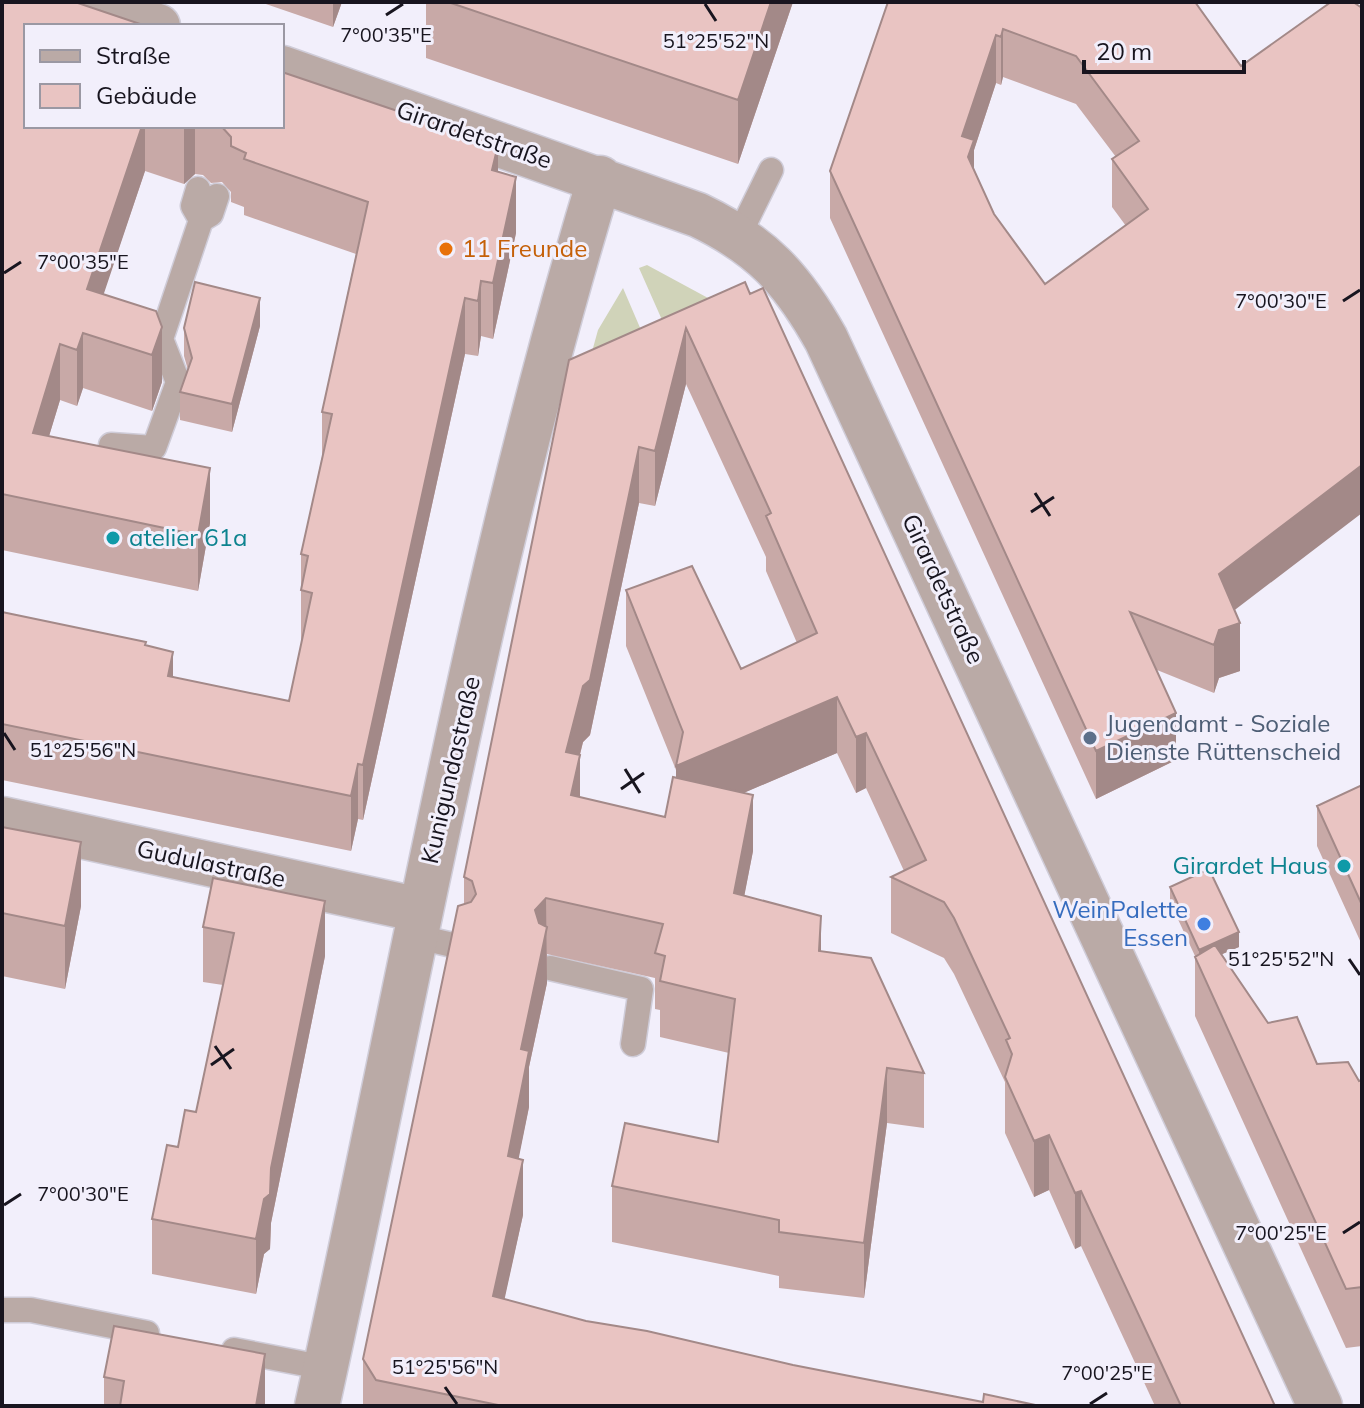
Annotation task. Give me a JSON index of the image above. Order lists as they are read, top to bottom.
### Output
{
  "streets": {
    "street": ["Girardetstraße", "Kunigundastraße", "Gudulastraße"]
  },
  "crossings": [
    ["Girardetstraße", "Kunigundastraße"],
    ["Kunigundastraße", "Gudulastraße"]
  ],
  "places": [
    "11 Freunde",
    "atelier 61a",
    "Jugendamt - Soziale Dienste Rüttenscheid",
    "Girardet Haus",
    "WeinPalette Essen"
  ],
  "legend": ["Straße", "Gebäude"],
  "scale_bar": "20 m",
  "coordinates": [
    "7°00'35\"E",
    "51°25'52\"N",
    "7°00'30\"E",
    "51°25'56\"N",
    "7°00'25\"E"
  ]
}
